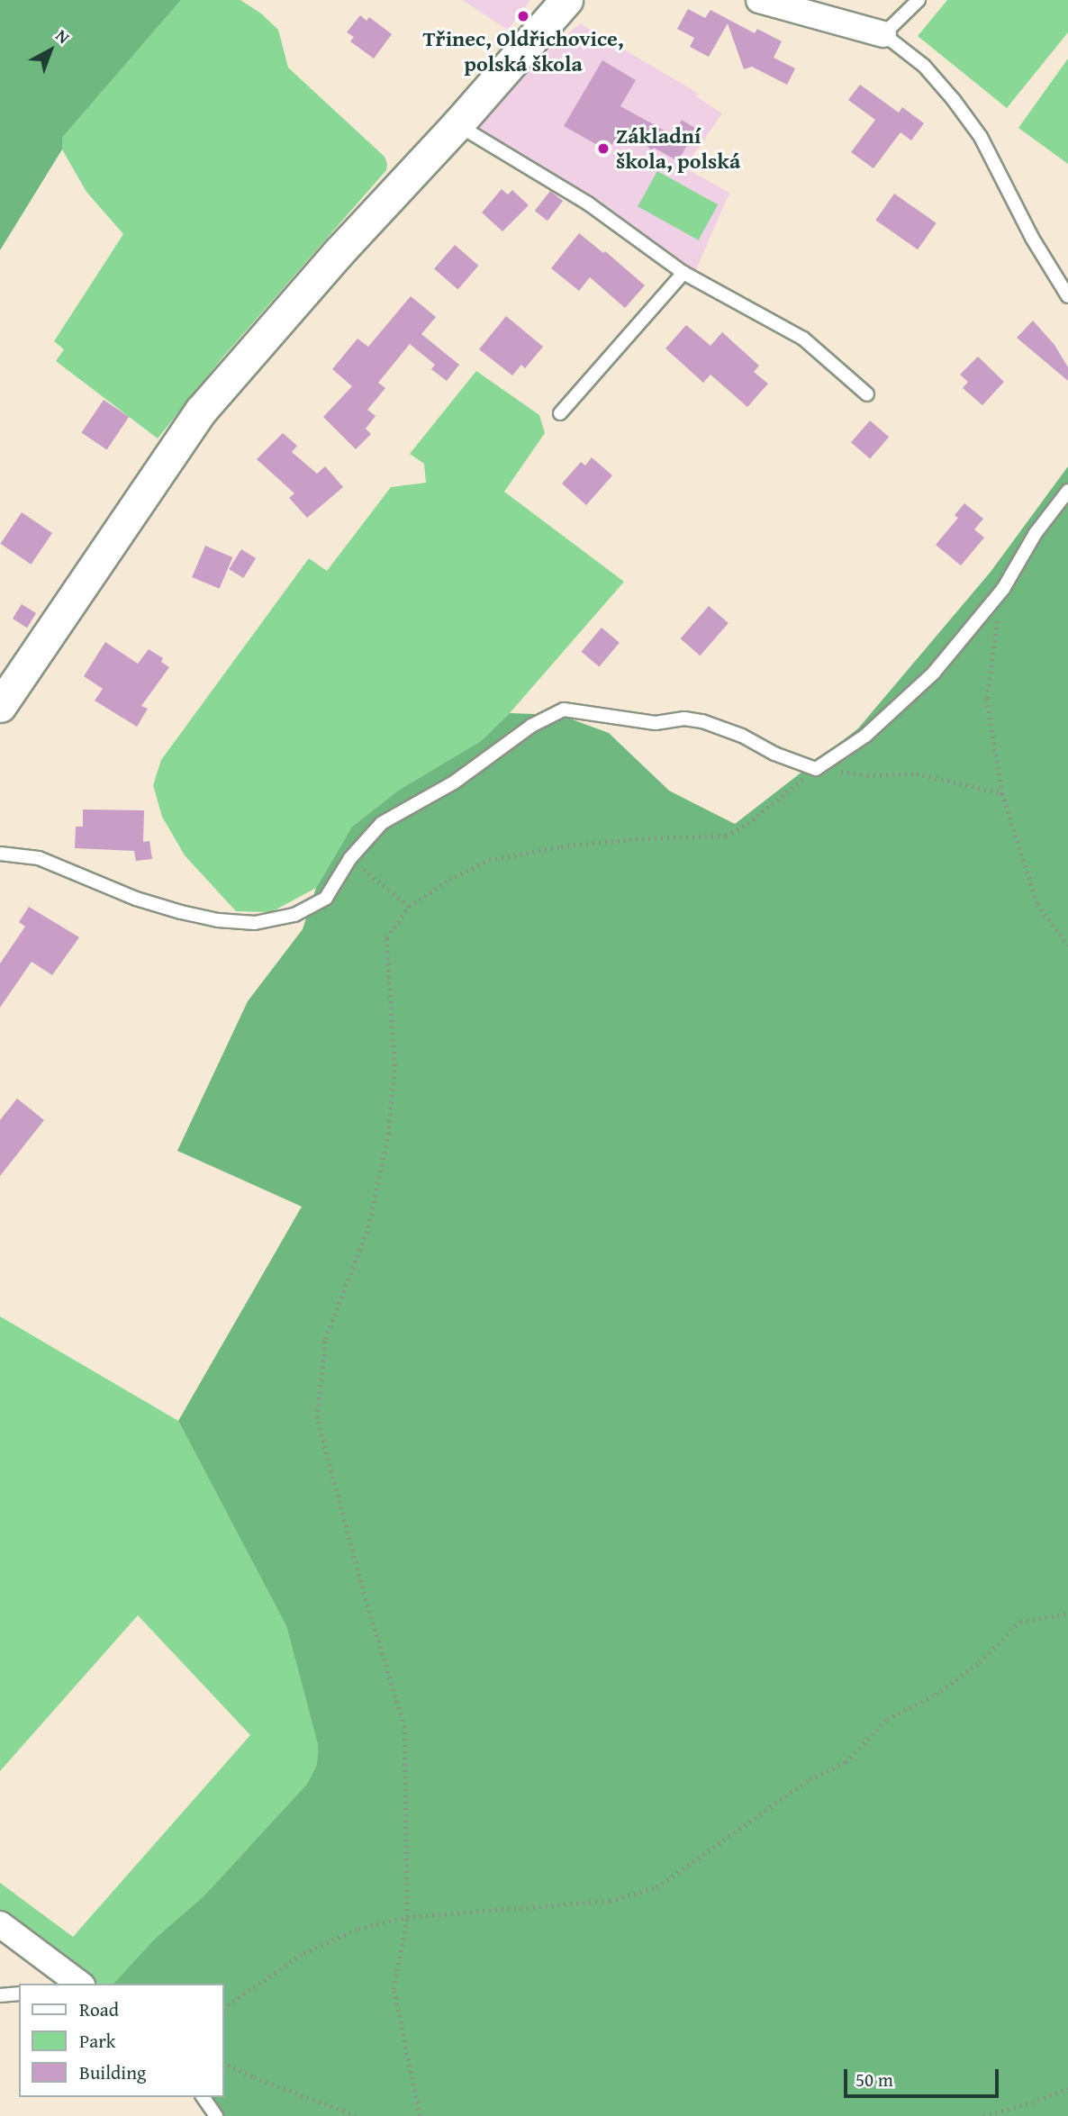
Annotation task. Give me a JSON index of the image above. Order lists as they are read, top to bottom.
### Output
{
  "places": ["Třinec, Oldřichovice, polská škola", "Základní škola, polská"],
  "legend": ["Road", "Park", "Building"],
  "scale_bar": "50 m",
  "north": "top right"
}
